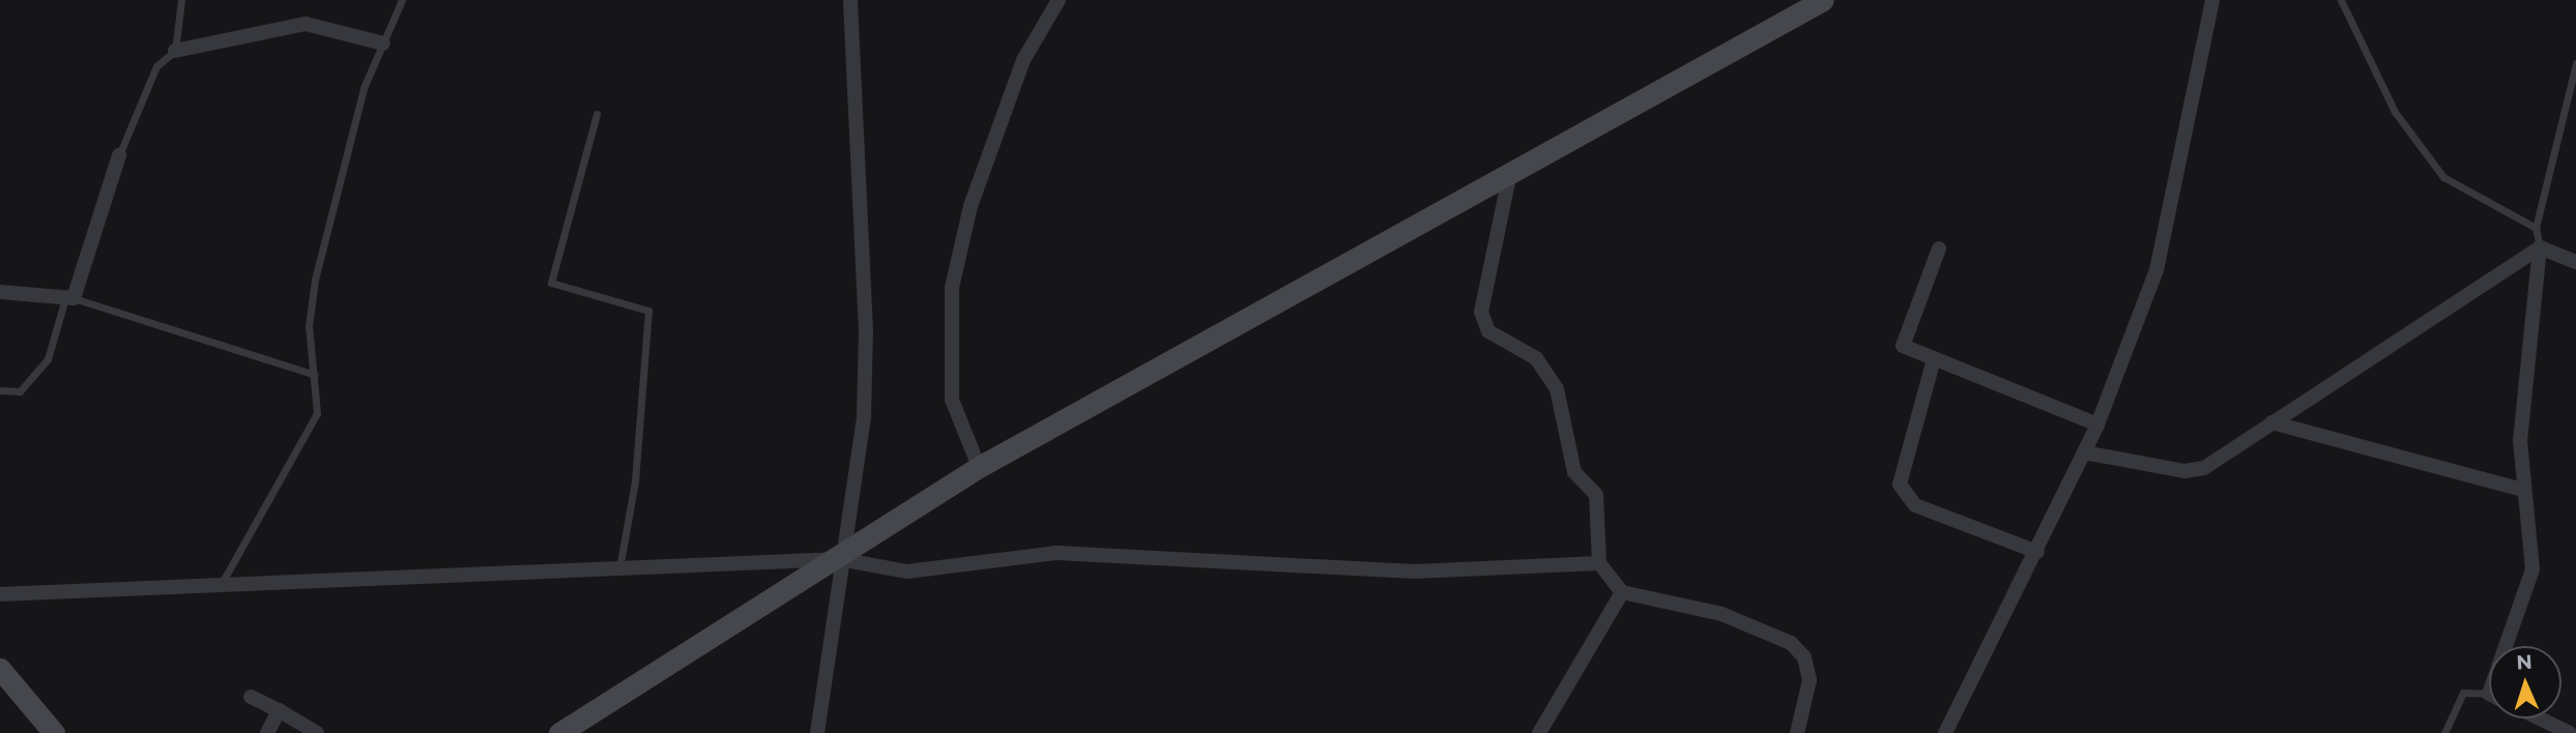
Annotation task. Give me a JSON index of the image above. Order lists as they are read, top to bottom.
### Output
{
  "north": "top"
}
